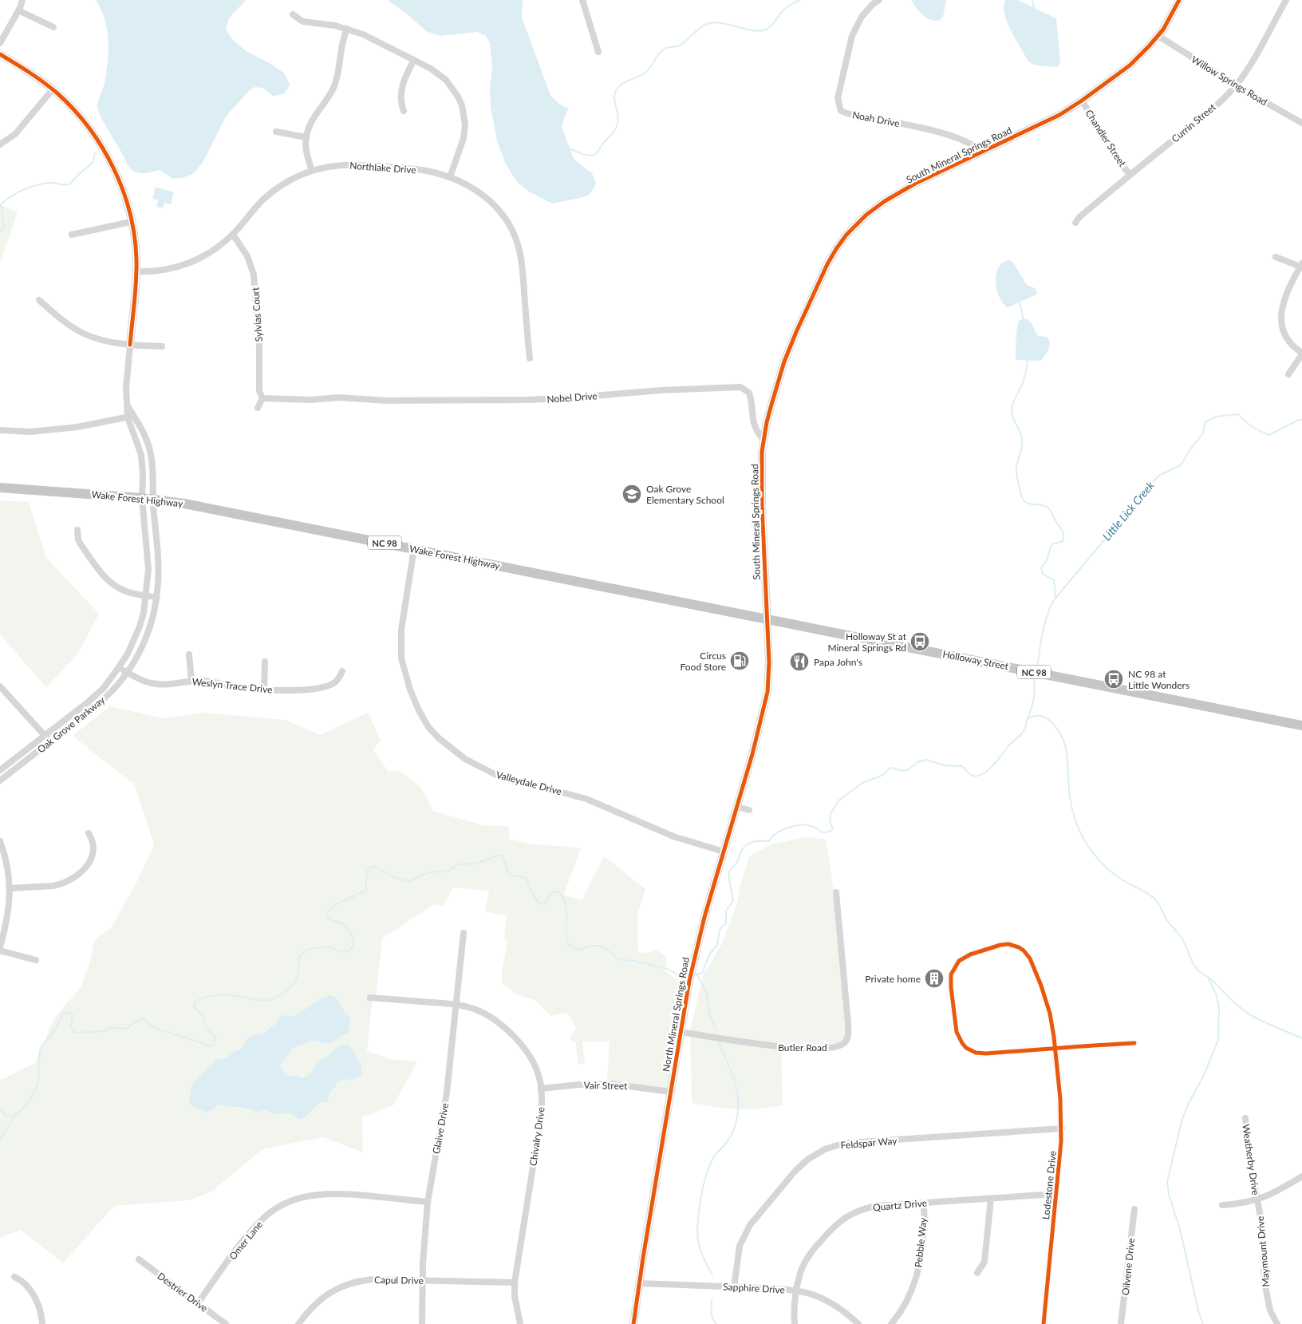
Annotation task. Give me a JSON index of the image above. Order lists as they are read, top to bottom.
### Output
{
  "streets": {
    "highway": ["Wake Forest Highway", "NC 98", "Holloway Street"],
    "street": [
      "Willow Springs Road",
      "Noah Drive",
      "Currin Street",
      "Chandler Street",
      "South Mineral Springs Road",
      "Northlake Drive",
      "Sylvias Court",
      "Nobel Drive",
      "Weslyn Trace Drive",
      "Oak Grove Parkway",
      "Valleydale Drive",
      "North Mineral Springs Road",
      "Butler Road",
      "Vair Street",
      "Glaive Drive",
      "Chivalry Drive",
      "Feldspar Way",
      "Weatherby Drive",
      "Lodestone Drive",
      "Quartz Drive",
      "Omer Lane",
      "Pebble Way",
      "Maymount Drive",
      "Oilvene Drive",
      "Capul Drive",
      "Sapphire Drive",
      "Destrier Drive"
    ]
  },
  "crossings": [
    ["Willow Springs Road", "Currin Street"],
    ["Willow Springs Road", "South Mineral Springs Road"],
    ["Noah Drive", "South Mineral Springs Road"],
    ["Currin Street", "Chandler Street"],
    ["Chandler Street", "South Mineral Springs Road"],
    ["South Mineral Springs Road", "Nobel Drive"],
    ["South Mineral Springs Road", "Wake Forest Highway"],
    ["South Mineral Springs Road", "Holloway Street"],
    ["South Mineral Springs Road", "North Mineral Springs Road"],
    ["Northlake Drive", "Sylvias Court"],
    ["Sylvias Court", "Nobel Drive"],
    ["Wake Forest Highway", "Holloway Street"],
    ["Wake Forest Highway", "Oak Grove Parkway"],
    ["Wake Forest Highway", "Valleydale Drive"],
    ["Wake Forest Highway", "North Mineral Springs Road"],
    ["Holloway Street", "North Mineral Springs Road"],
    ["Weslyn Trace Drive", "Oak Grove Parkway"],
    ["Valleydale Drive", "North Mineral Springs Road"],
    ["North Mineral Springs Road", "Butler Road"],
    ["North Mineral Springs Road", "Vair Street"],
    ["North Mineral Springs Road", "Sapphire Drive"],
    ["Vair Street", "Chivalry Drive"],
    ["Glaive Drive", "Chivalry Drive"],
    ["Glaive Drive", "Omer Lane"],
    ["Glaive Drive", "Capul Drive"],
    ["Chivalry Drive", "Capul Drive"],
    ["Feldspar Way", "Lodestone Drive"],
    ["Feldspar Way", "Sapphire Drive"],
    ["Weatherby Drive", "Maymount Drive"],
    ["Lodestone Drive", "Quartz Drive"],
    ["Quartz Drive", "Pebble Way"],
    ["Quartz Drive", "Sapphire Drive"],
    ["Omer Lane", "Destrier Drive"]
  ],
  "water": ["Little Lick Creek"],
  "places": {
    "school or university": ["Oak Grove Elementary School"],
    "bus stop": ["Holloway St at Mineral Springs Rd", "NC 98 at Little Wonders"],
    "fuel station": ["Circus Food Store"],
    "restaurant": ["Papa John's"],
    "building": ["Private home"]
  }
}
